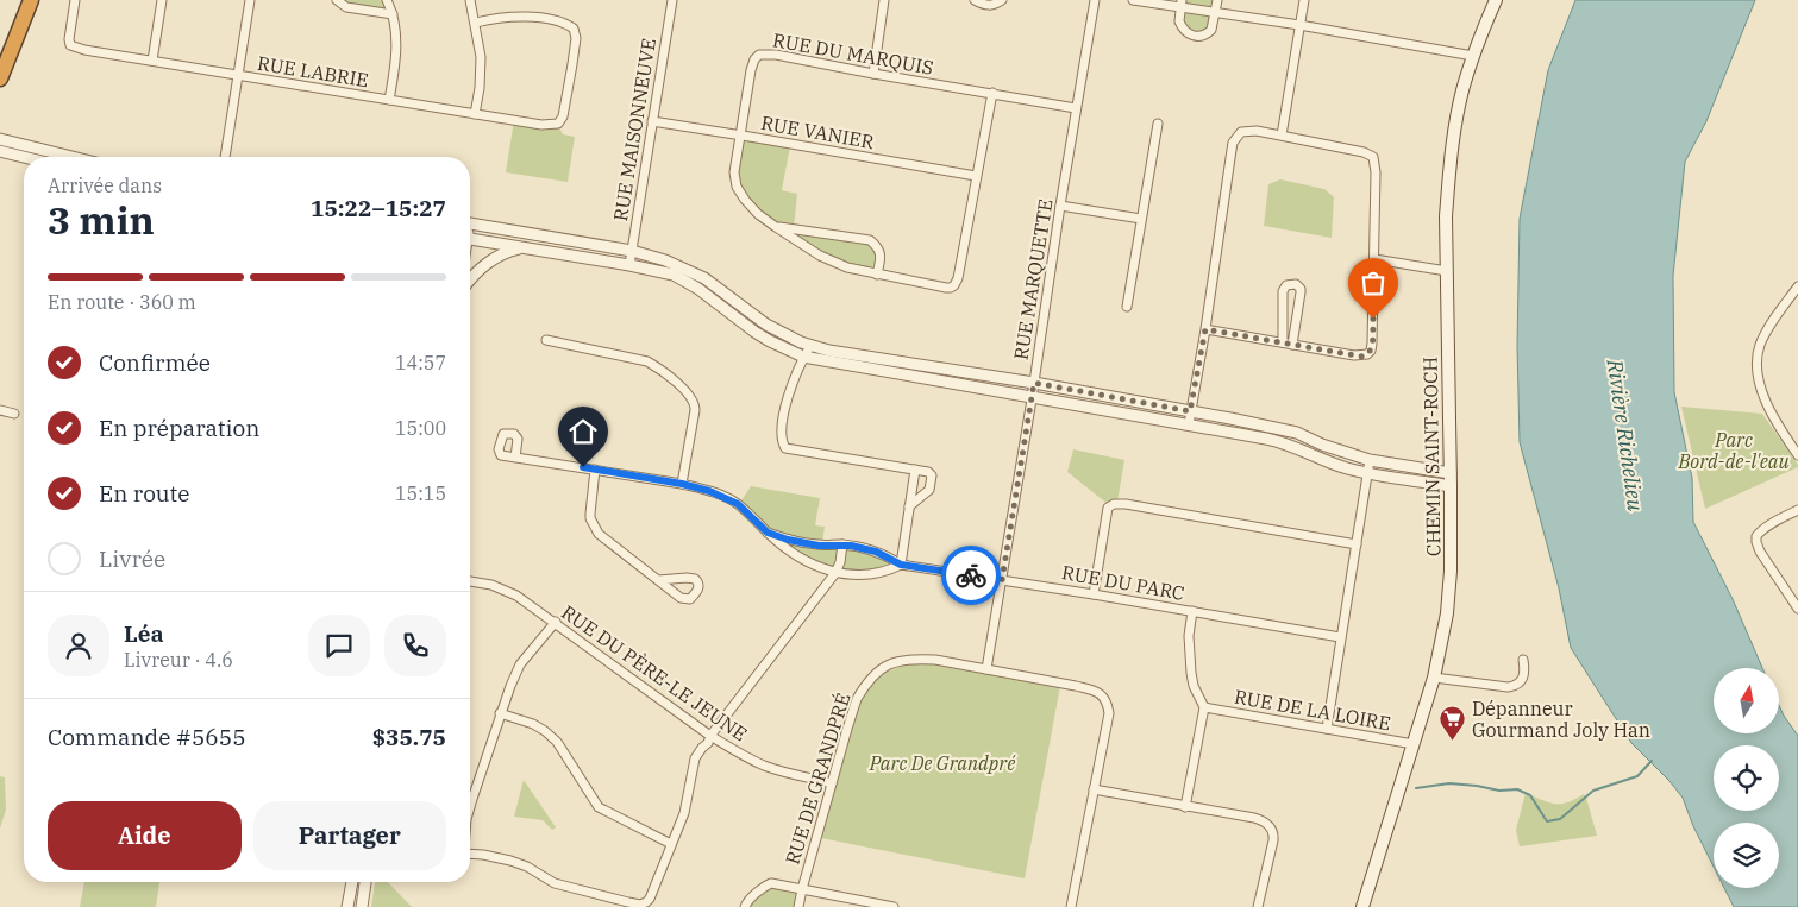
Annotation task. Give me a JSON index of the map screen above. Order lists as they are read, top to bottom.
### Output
{
  "streets": {
    "main road": ["CHEMIN SAINT-ROCH"],
    "street": [
      "RUE DU MARQUIS",
      "RUE LABRIE",
      "RUE MAISONNEUVE",
      "RUE VANIER",
      "RUE MARQUETTE",
      "RUE DU PARC",
      "RUE DU PÈRE-LE JEUNE",
      "RUE DE LA LOIRE",
      "RUE DE GRANDPRÉ"
    ]
  },
  "crossings": [
    ["RUE DU MARQUIS", "RUE VANIER"],
    ["RUE DU MARQUIS", "RUE MARQUETTE"],
    ["RUE MAISONNEUVE", "RUE VANIER"],
    ["RUE MARQUETTE", "RUE DU PARC"],
    ["RUE MARQUETTE", "RUE DE GRANDPRÉ"],
    ["CHEMIN SAINT-ROCH", "RUE DE LA LOIRE"],
    ["RUE DU PÈRE-LE JEUNE", "RUE DE GRANDPRÉ"]
  ],
  "water": ["Rivière Richelieu"],
  "parks": ["Parc Bord-de-l'eau", "Parc De Grandpré"],
  "places": {
    "supermarket": ["Dépanneur Gourmand Joly Han"]
  },
  "north": "top",
  "page": {
    "heading": ["3 min", "Arrivée dans", "15:22–15:27"],
    "panel": [
      "Léa",
      "Livreur · 4.6",
      "Commande #5655",
      "$35.75"
    ],
    "bar": "En route · 360 m",
    "list": [
      ["Confirmée", "14:57"],
      ["En préparation", "15:00"],
      ["En route", "15:15"],
      "Livrée"
    ],
    "buttons": ["Aide", "Partager"]
  }
}
